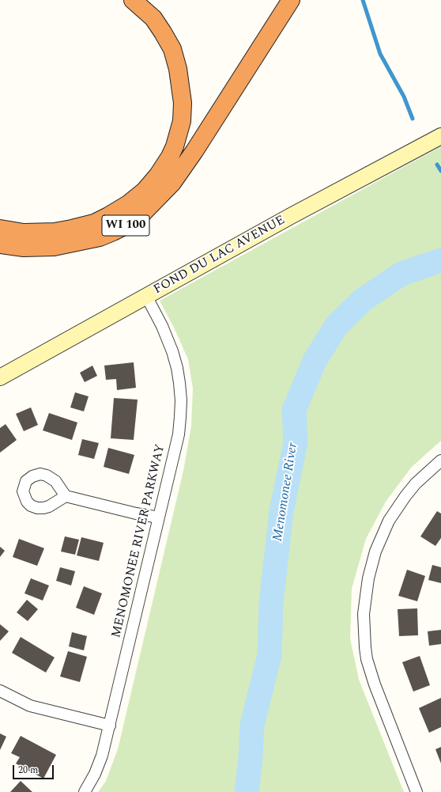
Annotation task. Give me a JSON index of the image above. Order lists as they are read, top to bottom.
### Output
{
  "streets": {
    "highway": ["WI 100"],
    "street": ["FOND DU LAC AVENUE", "MENOMONEE RIVER PARKWAY"]
  },
  "crossings": [
    ["FOND DU LAC AVENUE", "MENOMONEE RIVER PARKWAY"]
  ],
  "water": ["Menomonee River"],
  "scale_bar": "20 m"
}
